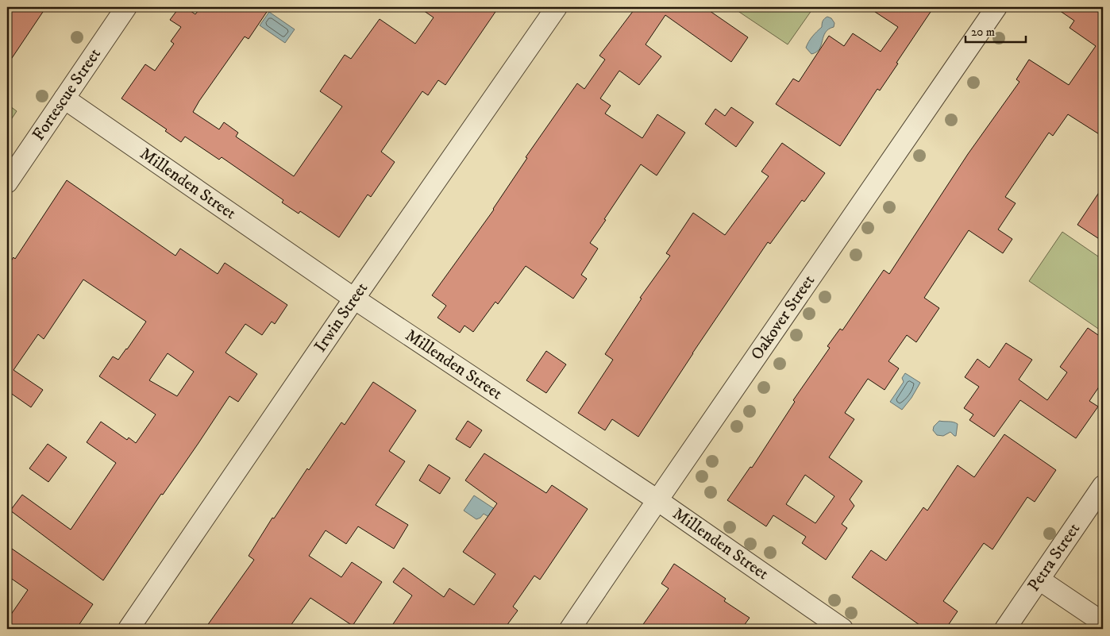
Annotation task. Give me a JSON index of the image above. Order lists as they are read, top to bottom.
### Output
{
  "streets": {
    "street": [
      "Fortescue Street",
      "Millenden Street",
      "Irwin Street",
      "Oakover Street",
      "Petra Street"
    ]
  },
  "crossings": [
    ["Fortescue Street", "Millenden Street"],
    ["Millenden Street", "Irwin Street"],
    ["Millenden Street", "Oakover Street"]
  ],
  "scale_bar": "20 m"
}
